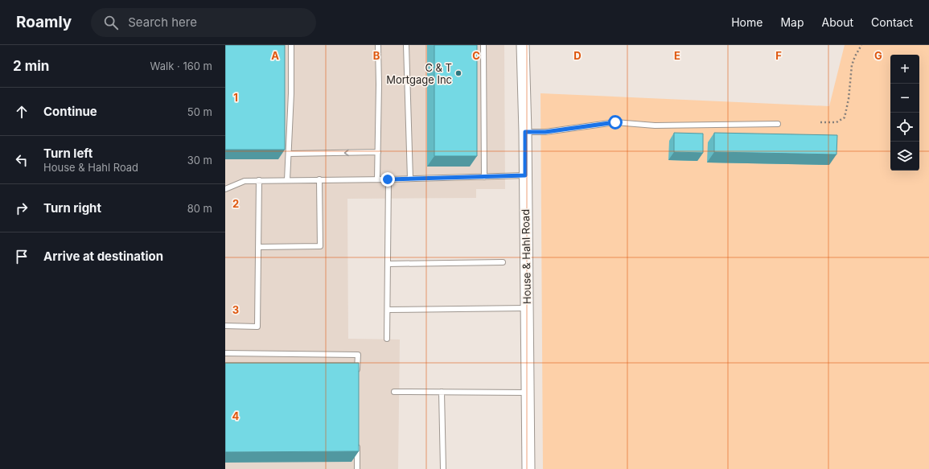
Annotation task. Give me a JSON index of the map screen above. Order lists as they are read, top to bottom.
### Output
{
  "streets": {
    "street": ["House & Hahl Road"]
  },
  "places": ["C & T Mortgage Inc"],
  "page": {
    "header": "Roamly",
    "search": "Search here",
    "nav": [
      "Home",
      "Map",
      "About",
      "Contact"
    ],
    "heading": ["2 min", "Walk · 160 m"],
    "map_buttons": ["+", "−"],
    "list": [
      ["Continue", "50 m"],
      ["Turn left", "House & Hahl Road", "30 m"],
      ["Turn right", "80 m"],
      "Arrive at destination"
    ]
  },
  "grid": {
    "columns": [
      "A",
      "B",
      "C",
      "D",
      "E",
      "F",
      "G"
    ],
    "rows": [
      "1",
      "2",
      "3",
      "4"
    ]
  }
}
